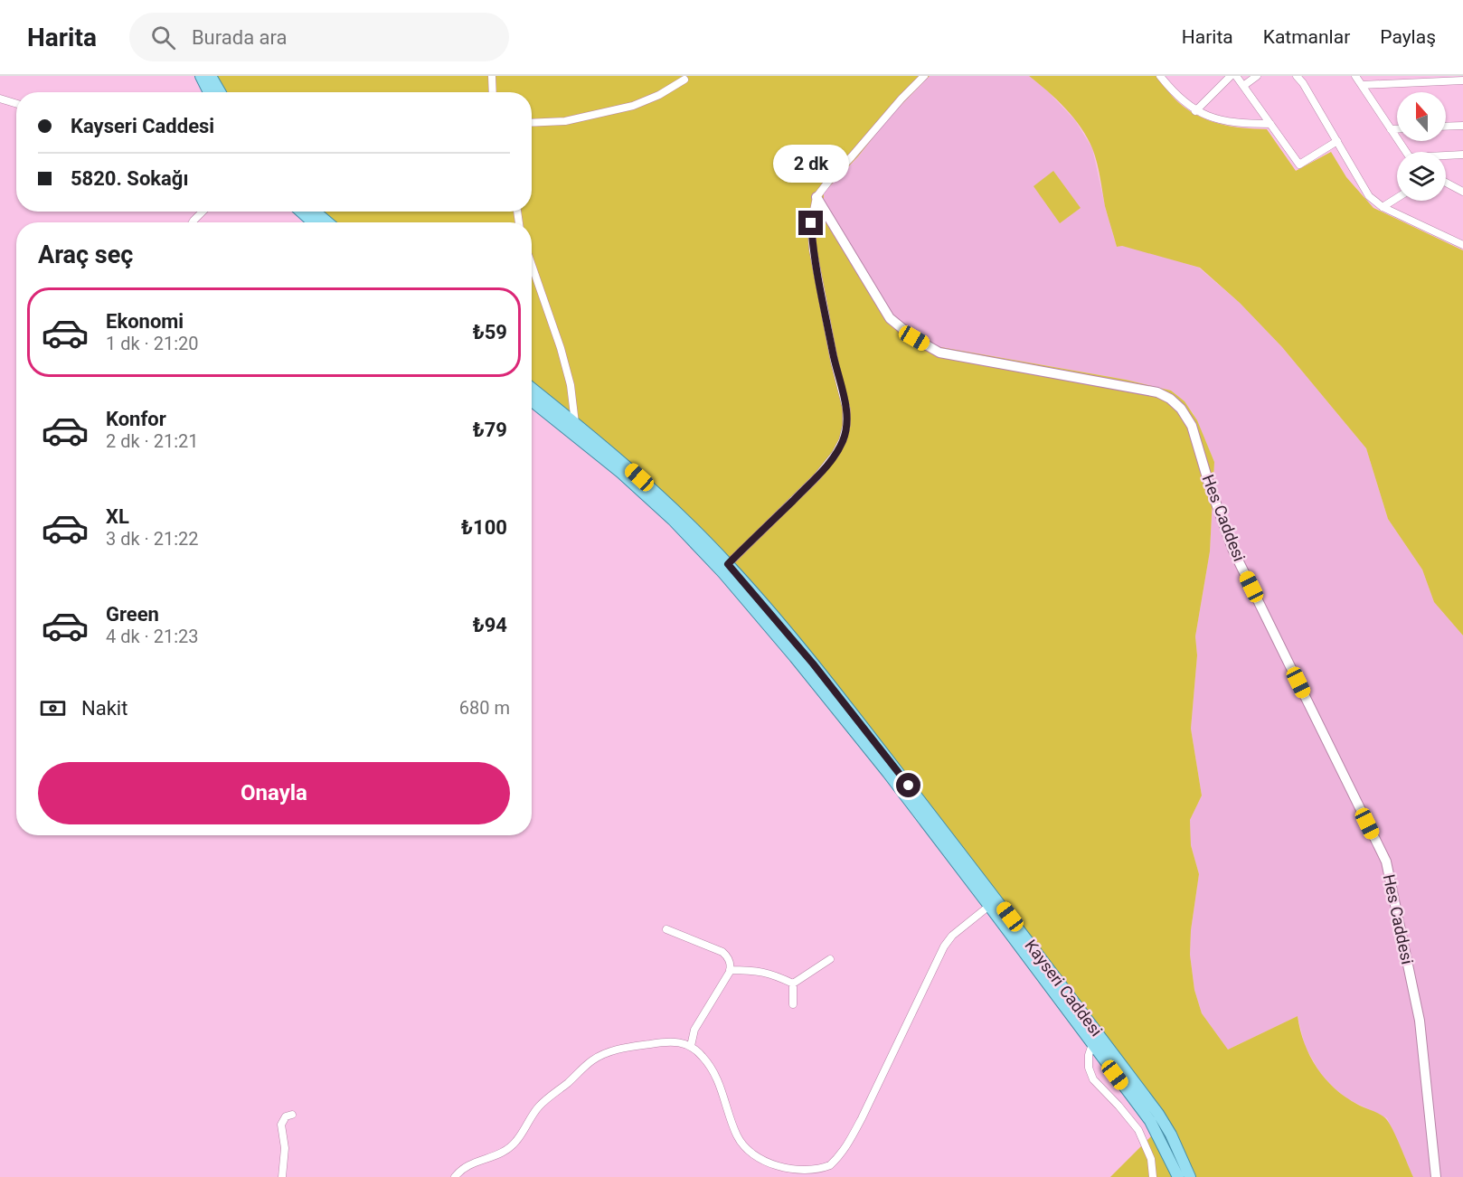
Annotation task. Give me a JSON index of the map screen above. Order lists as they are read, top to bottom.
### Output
{
  "streets": {
    "main road": ["Kayseri Caddesi"],
    "street": ["Hes Caddesi"]
  },
  "north": "top",
  "page": {
    "header": "Harita",
    "search": "Burada ara",
    "nav": ["Harita", "Katmanlar", "Paylaş"],
    "banner": ["Kayseri Caddesi", "5820. Sokağı"],
    "bubble": "2 dk",
    "heading": "Araç seç",
    "list": [
      {
        "name": "Ekonomi",
        "note": "1 dk · 21:20",
        "value": "₺59"
      },
      {
        "name": "Konfor",
        "note": "2 dk · 21:21",
        "value": "₺79"
      },
      {
        "name": "XL",
        "note": "3 dk · 21:22",
        "value": "₺100"
      },
      {
        "name": "Green",
        "note": "4 dk · 21:23",
        "value": "₺94"
      }
    ],
    "pay": ["Nakit", "680 m"],
    "buttons": "Onayla"
  }
}
